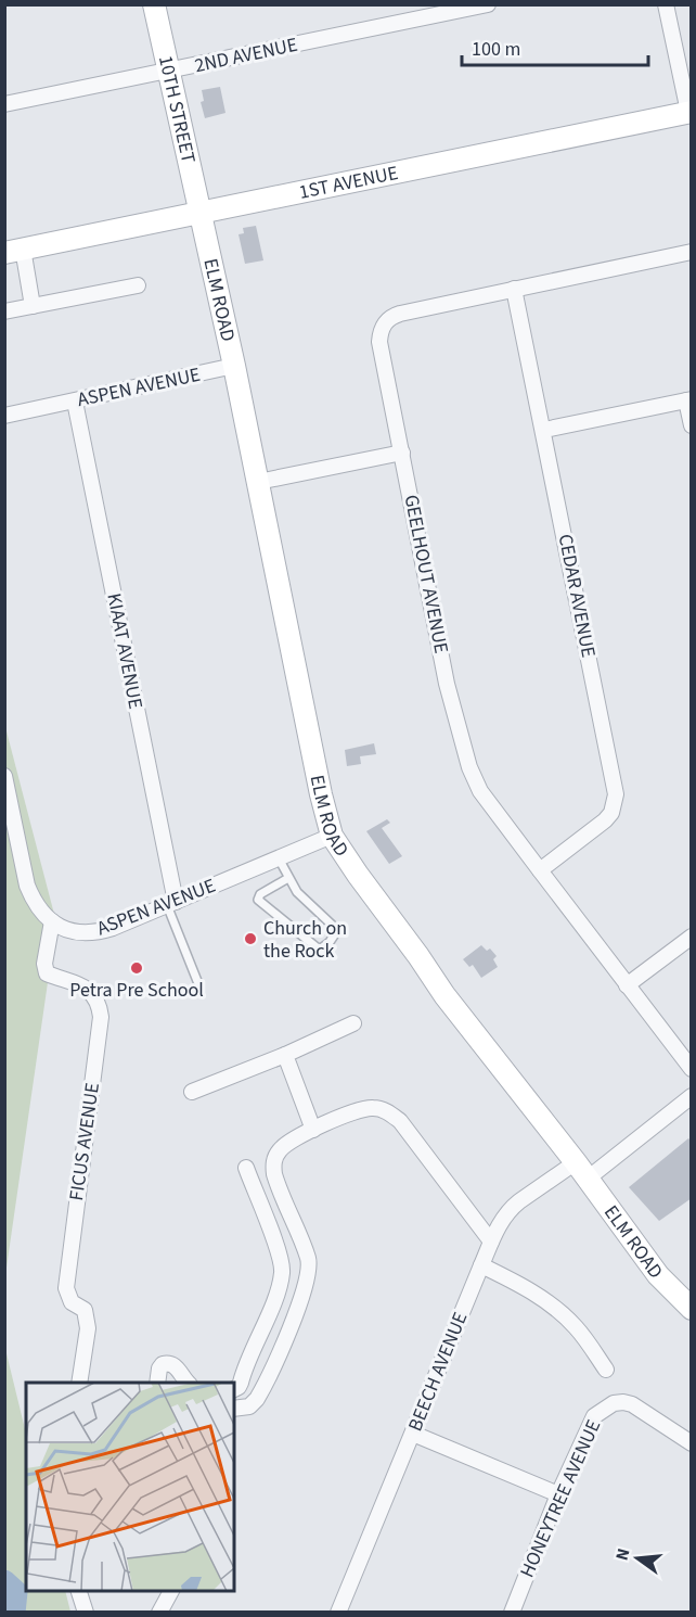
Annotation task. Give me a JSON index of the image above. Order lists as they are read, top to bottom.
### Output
{
  "streets": {
    "street": [
      "2ND AVENUE",
      "10TH STREET",
      "1ST AVENUE",
      "ELM ROAD",
      "ASPEN AVENUE",
      "GEELHOUT AVENUE",
      "CEDAR AVENUE",
      "KIAAT AVENUE",
      "FICUS AVENUE",
      "BEECH AVENUE",
      "HONEYTREE AVENUE"
    ]
  },
  "crossings": [
    ["2ND AVENUE", "10TH STREET"],
    ["10TH STREET", "1ST AVENUE"],
    ["10TH STREET", "ELM ROAD"],
    ["1ST AVENUE", "ELM ROAD"],
    ["ELM ROAD", "ASPEN AVENUE"],
    ["ELM ROAD", "BEECH AVENUE"],
    ["ASPEN AVENUE", "KIAAT AVENUE"],
    ["ASPEN AVENUE", "FICUS AVENUE"],
    ["GEELHOUT AVENUE", "CEDAR AVENUE"]
  ],
  "places": ["Church on the Rock", "Petra Pre School"],
  "scale_bar": "100 m",
  "north": "left"
}
